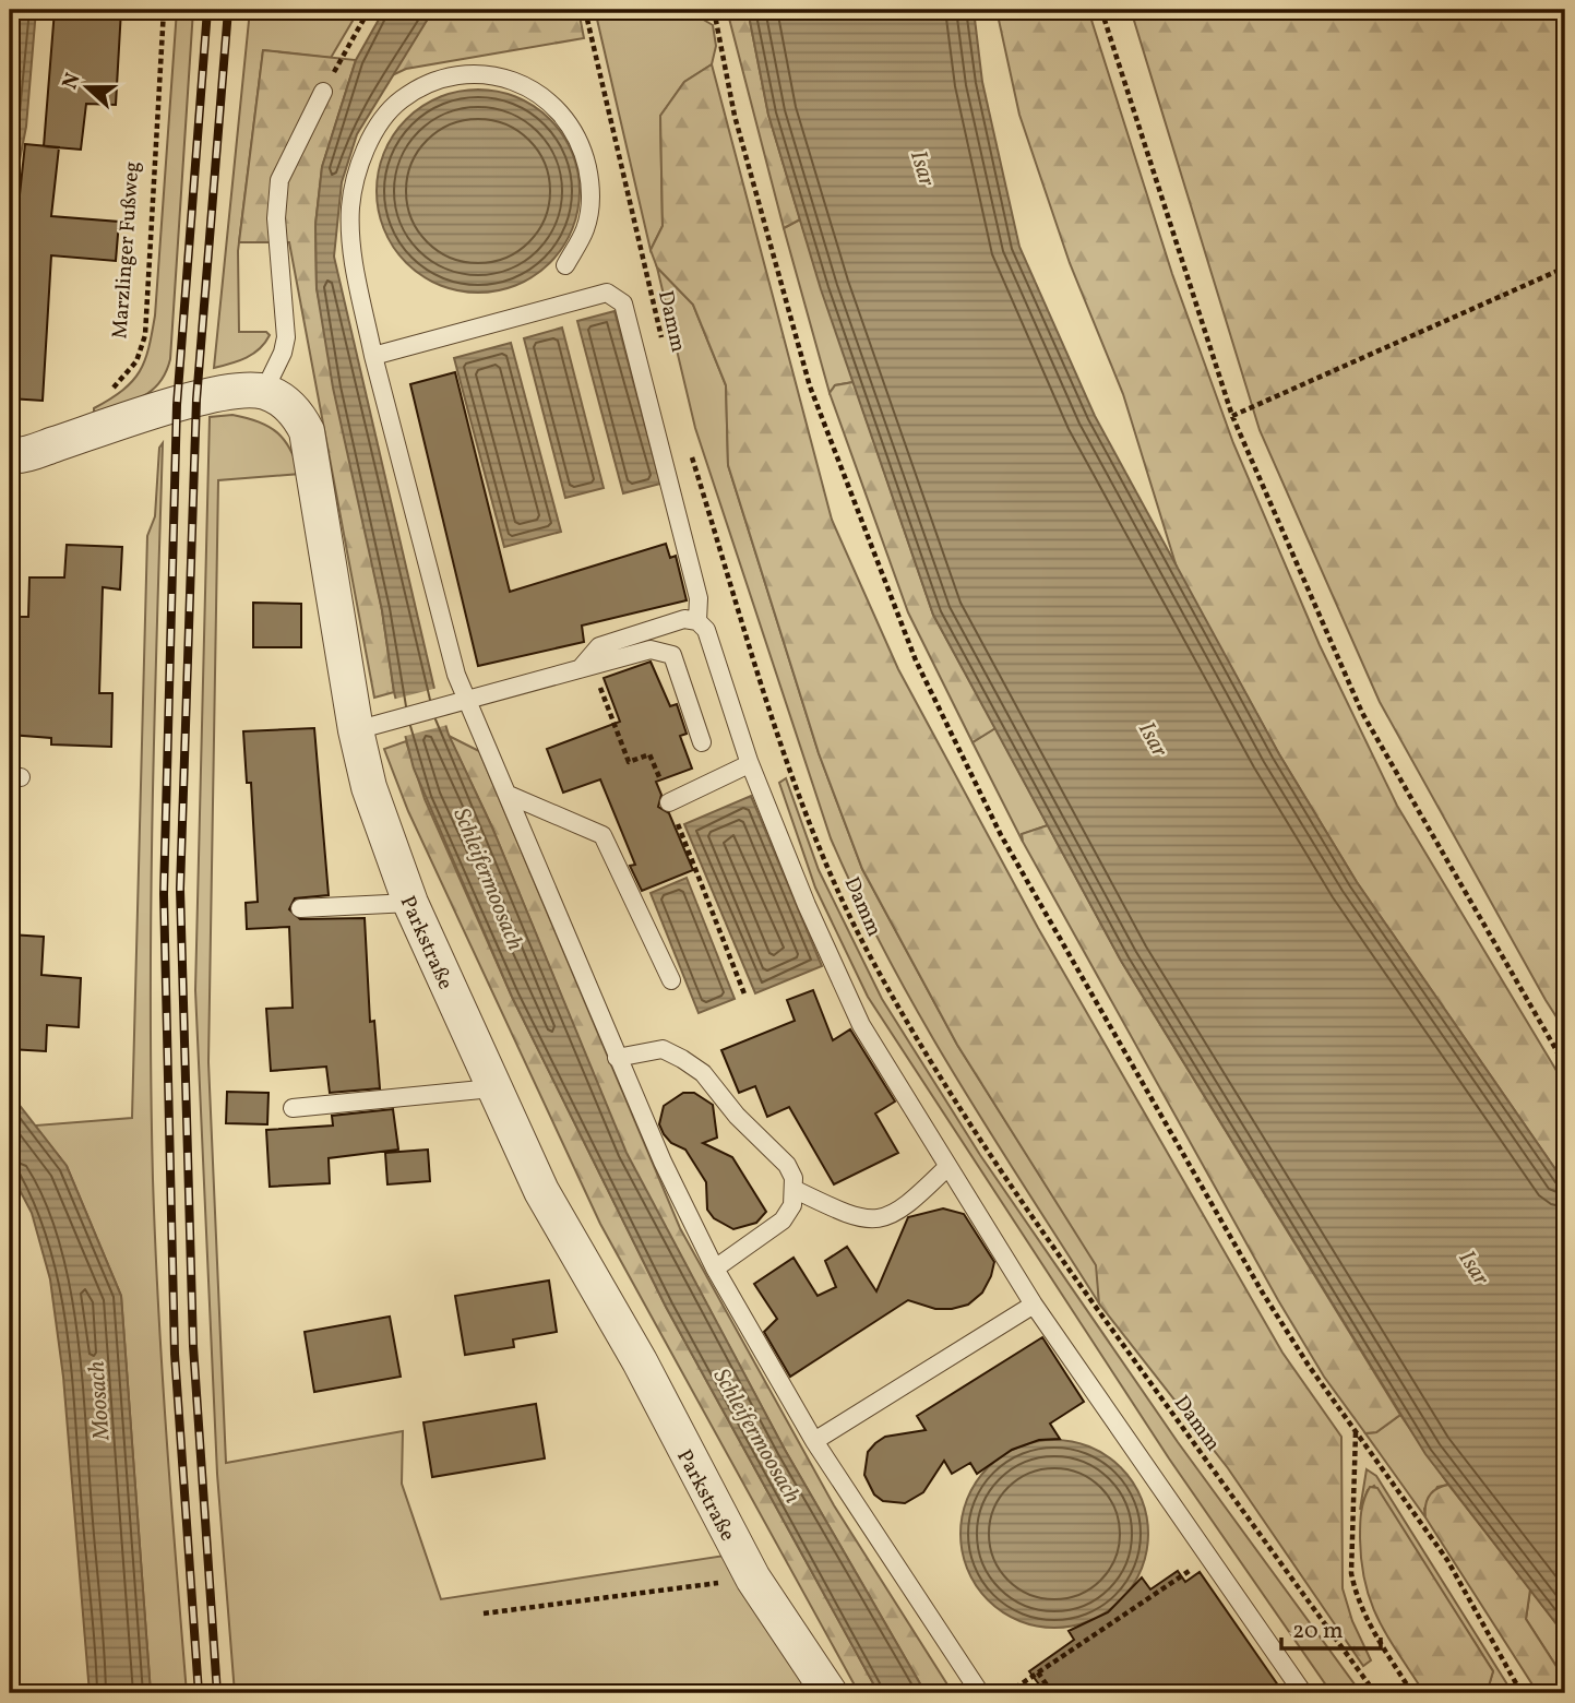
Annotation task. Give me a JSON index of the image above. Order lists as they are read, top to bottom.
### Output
{
  "streets": {
    "street": ["Parkstraße"],
    "path": ["Marzlinger Fußweg", "Damm"]
  },
  "water": ["Isar", "Schleifermoosach", "Moosach"],
  "scale_bar": "20 m",
  "north": "left"
}
